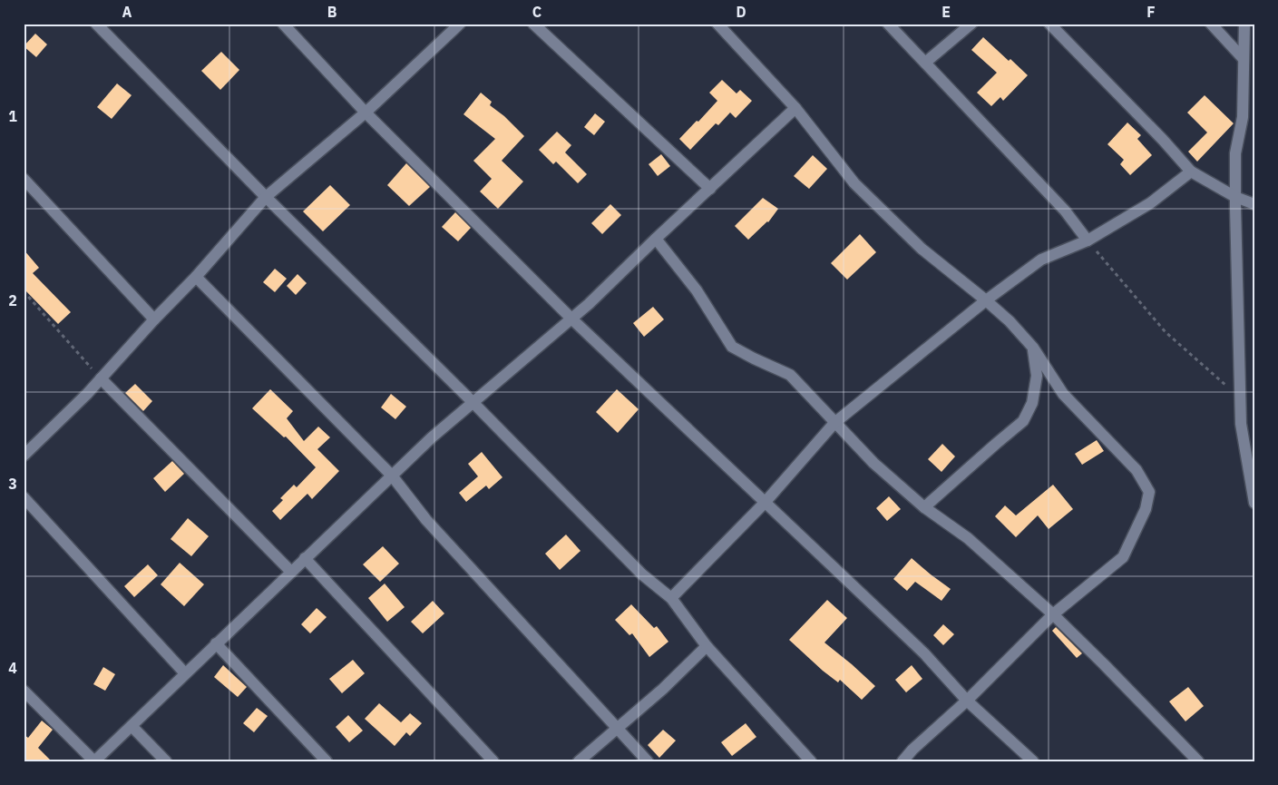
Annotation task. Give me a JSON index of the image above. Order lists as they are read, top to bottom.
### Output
{
  "grid": {
    "columns": [
      "A",
      "B",
      "C",
      "D",
      "E",
      "F"
    ],
    "rows": [
      "1",
      "2",
      "3",
      "4"
    ]
  }
}
